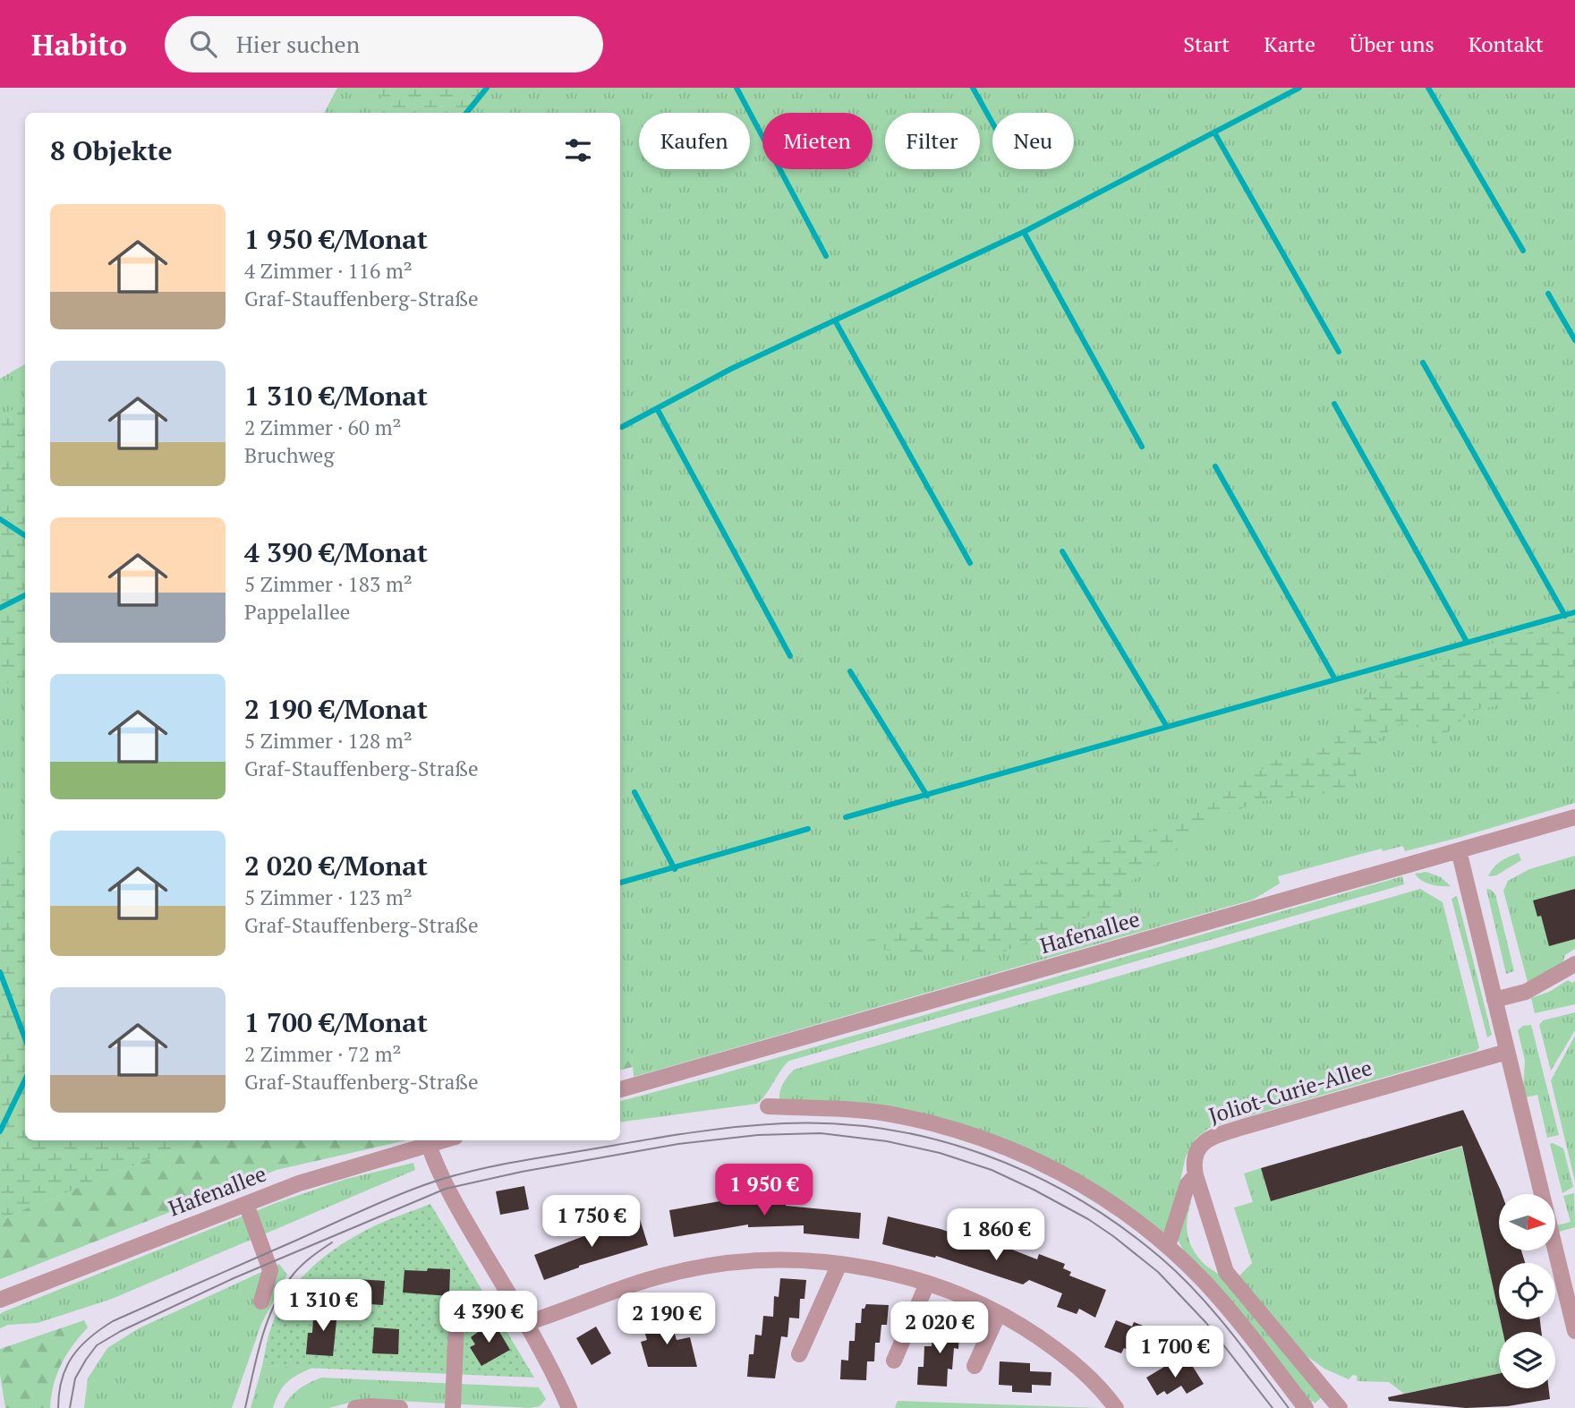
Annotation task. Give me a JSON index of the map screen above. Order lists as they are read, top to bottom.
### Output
{
  "streets": {
    "street": ["Hafenallee", "Joliot-Curie-Allee"]
  },
  "north": "right",
  "page": {
    "header": "Habito",
    "search": "Hier suchen",
    "nav": [
      "Start",
      "Karte",
      "Über uns",
      "Kontakt"
    ],
    "chip": [
      "Kaufen",
      "Mieten",
      "Filter",
      "Neu"
    ],
    "heading": "8 Objekte",
    "list": [
      {
        "name": "1 950 €/Monat",
        "note": "4 Zimmer · 116 m² · Graf-Stauffenberg-Straße"
      },
      {
        "name": "1 310 €/Monat",
        "note": "2 Zimmer · 60 m² · Bruchweg"
      },
      {
        "name": "4 390 €/Monat",
        "note": "5 Zimmer · 183 m² · Pappelallee"
      },
      {
        "name": "2 190 €/Monat",
        "note": "5 Zimmer · 128 m² · Graf-Stauffenberg-Straße"
      },
      {
        "name": "2 020 €/Monat",
        "note": "5 Zimmer · 123 m² · Graf-Stauffenberg-Straße"
      },
      {
        "name": "1 700 €/Monat",
        "note": "2 Zimmer · 72 m² · Graf-Stauffenberg-Straße"
      }
    ],
    "price": [
      "1 950 €",
      "1 750 €",
      "1 860 €",
      "1 310 €",
      "4 390 €",
      "2 190 €",
      "2 020 €",
      "1 700 €"
    ]
  }
}
